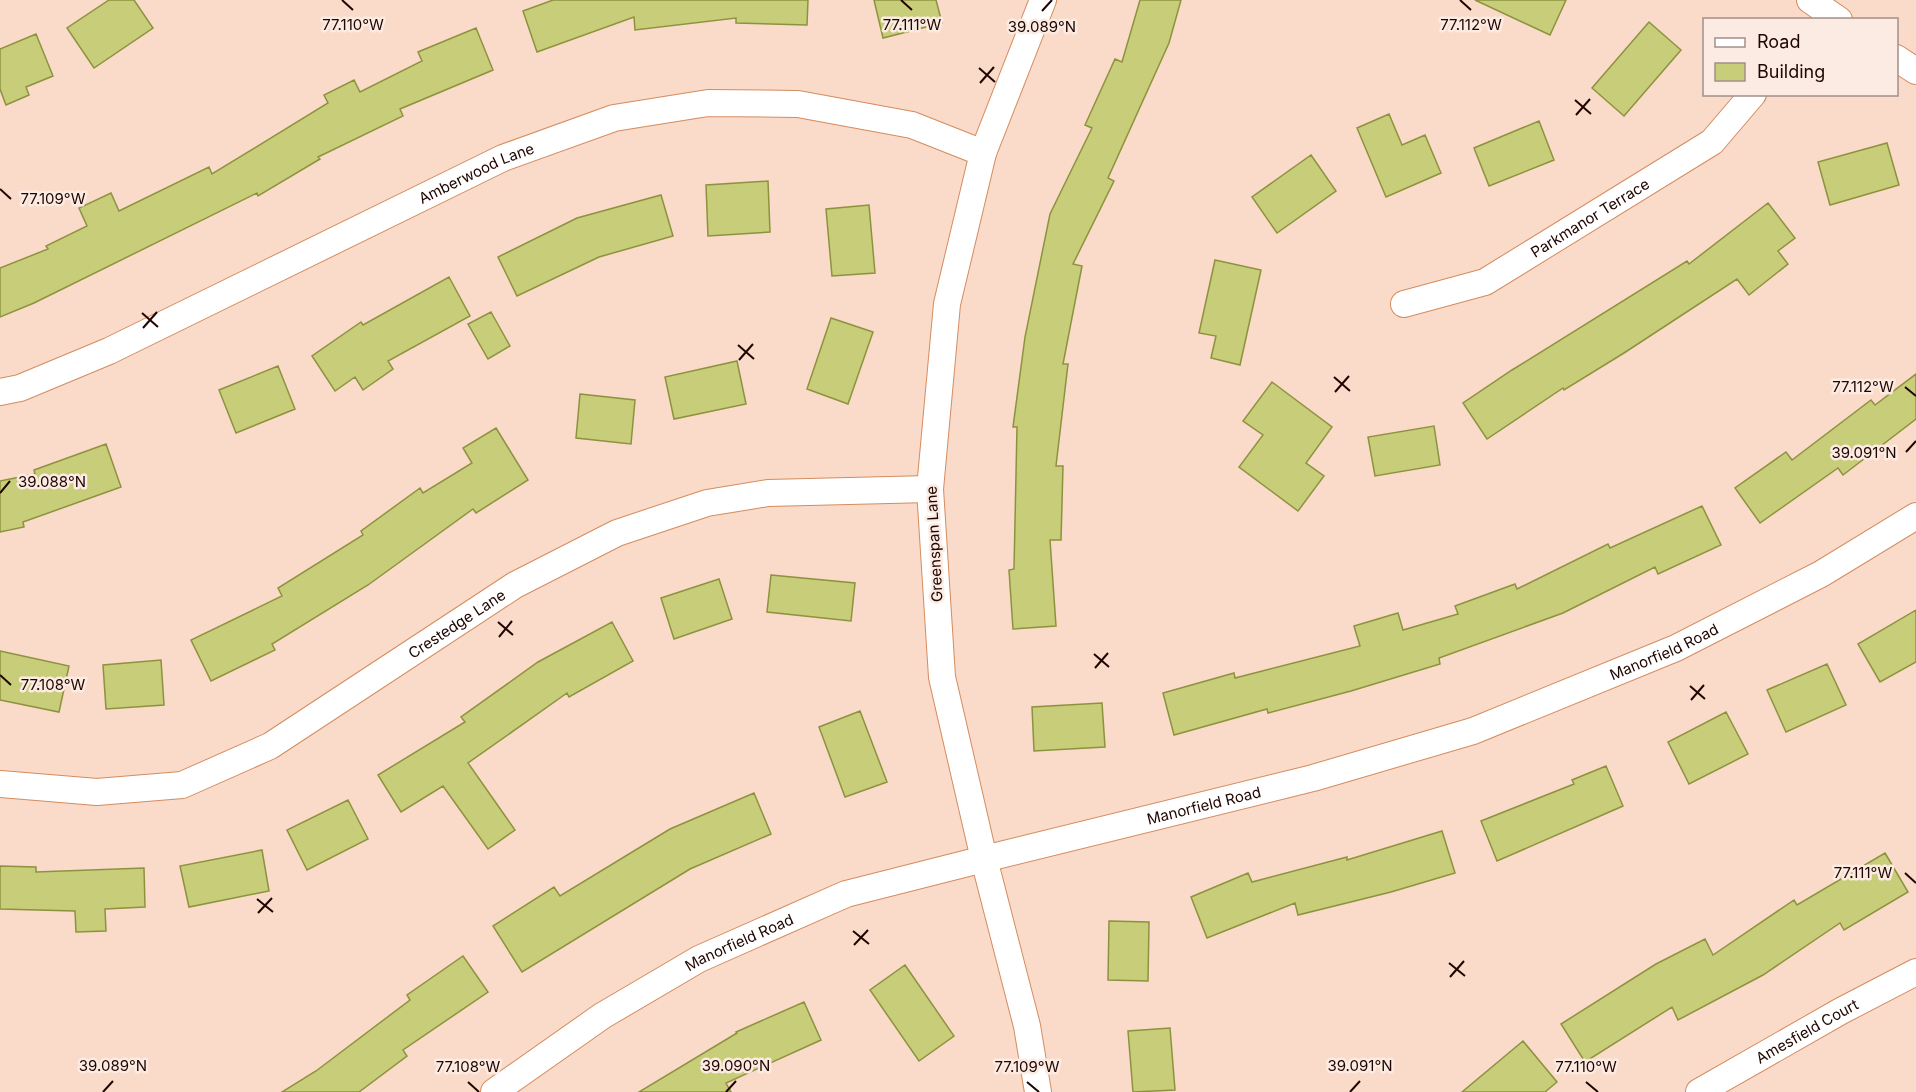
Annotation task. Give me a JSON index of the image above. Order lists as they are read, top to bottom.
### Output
{
  "streets": {
    "street": [
      "Amberwood Lane",
      "Parkmanor Terrace",
      "Greenspan Lane",
      "Crestedge Lane",
      "Manorfield Road",
      "Amesfield Court"
    ]
  },
  "crossings": [
    ["Amberwood Lane", "Greenspan Lane"],
    ["Greenspan Lane", "Crestedge Lane"],
    ["Greenspan Lane", "Manorfield Road"]
  ],
  "legend": ["Road", "Building"],
  "coordinates": [
    "77.110°W",
    "77.111°W",
    "77.112°W",
    "39.089°N",
    "77.109°W",
    "39.091°N",
    "39.088°N",
    "77.108°W",
    "39.090°N"
  ]
}
